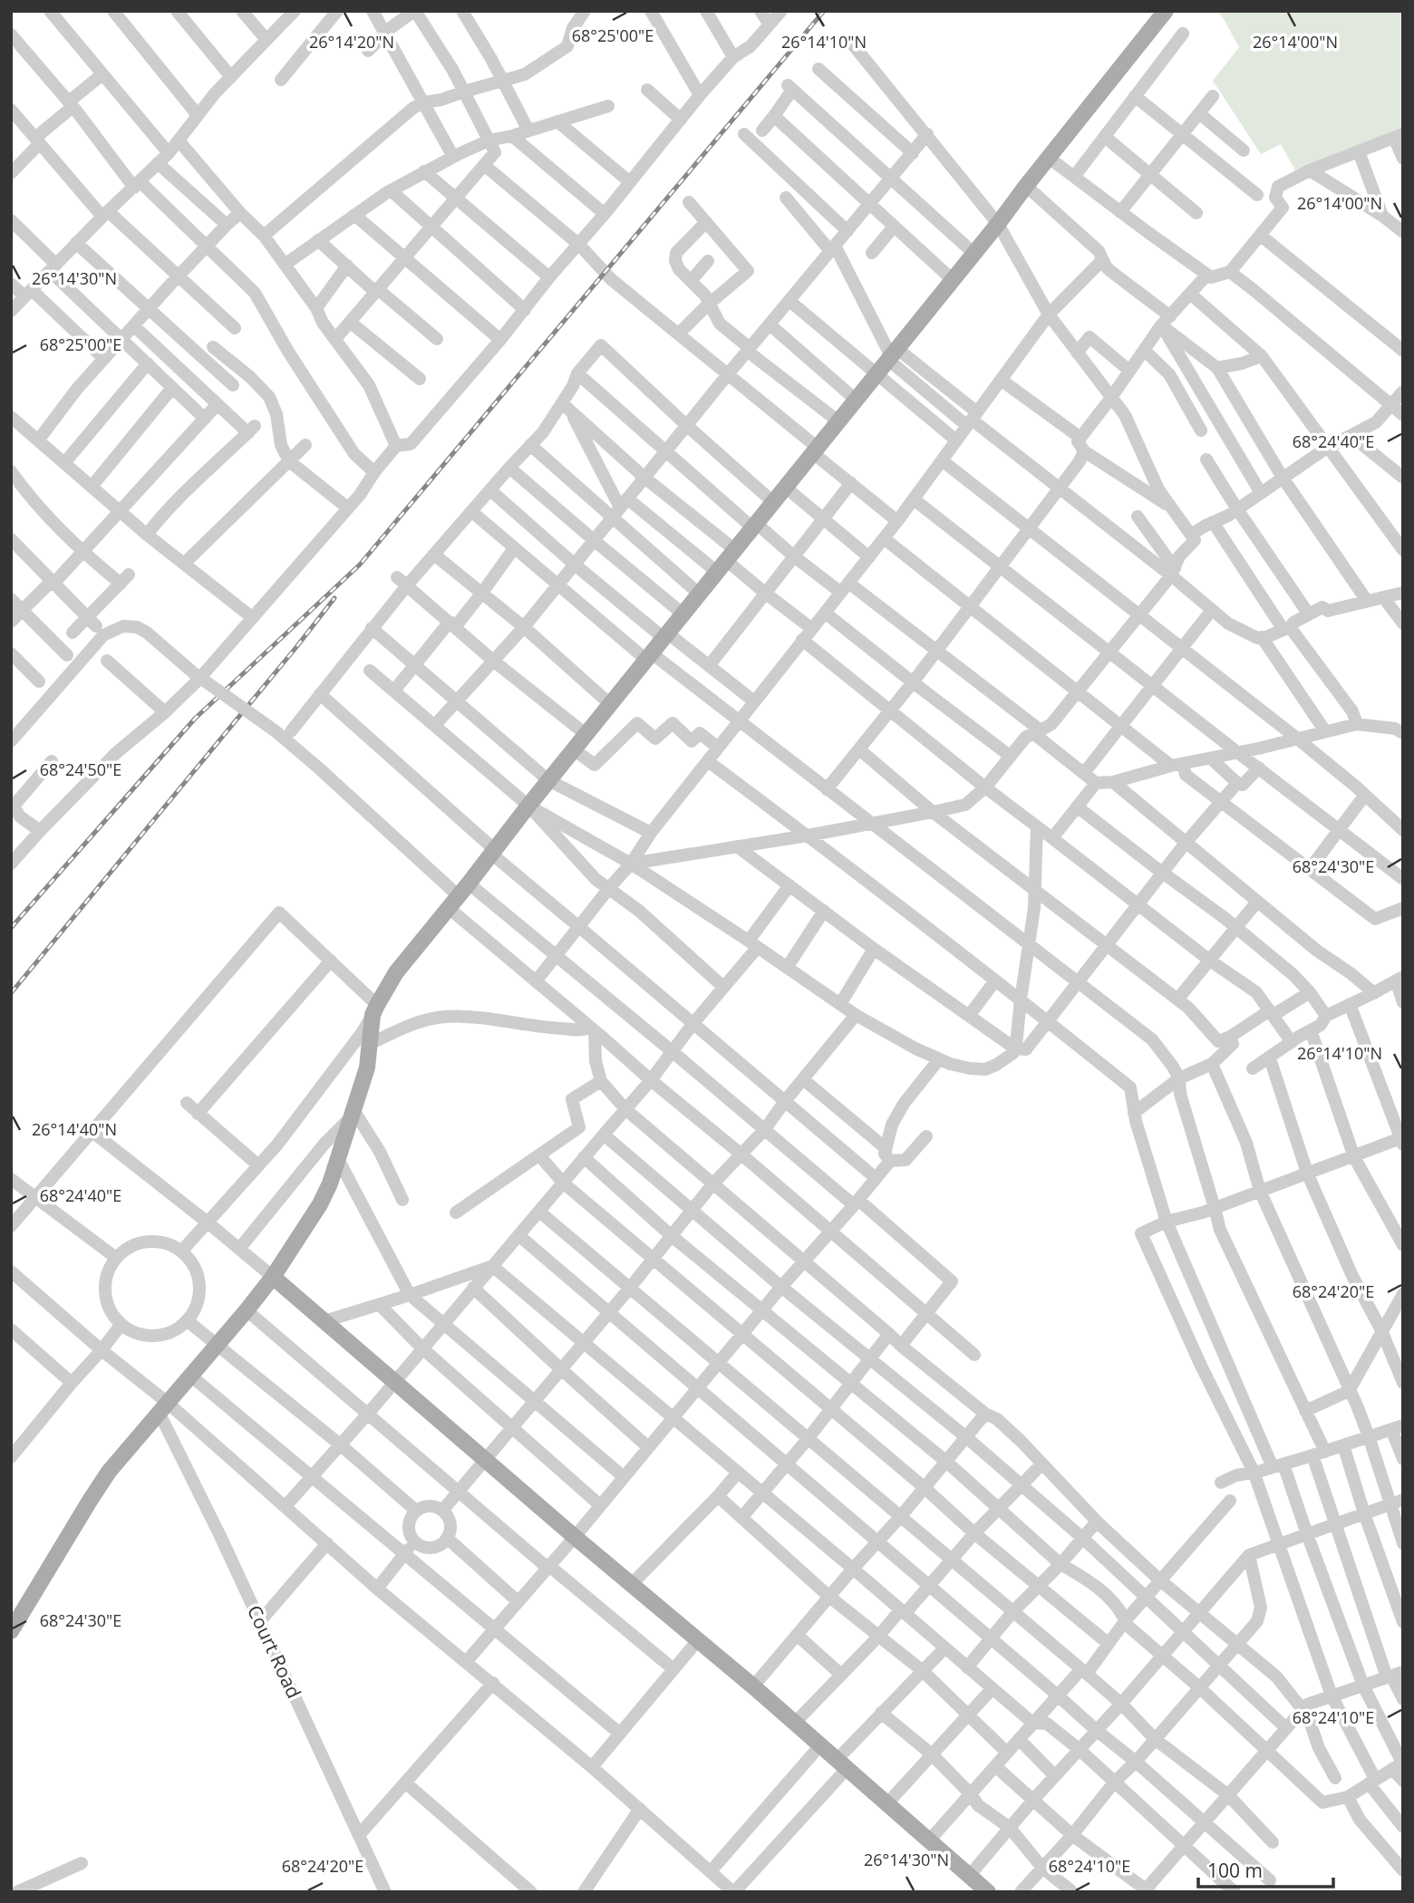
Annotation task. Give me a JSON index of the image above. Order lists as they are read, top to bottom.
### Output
{
  "streets": {
    "street": ["Court Road"]
  },
  "scale_bar": "100 m",
  "coordinates": [
    "68°25'00\"E",
    "26°14'20\"N",
    "26°14'10\"N",
    "26°14'00\"N",
    "26°14'30\"N",
    "68°24'40\"E",
    "68°24'50\"E",
    "68°24'30\"E",
    "26°14'40\"N",
    "68°24'20\"E",
    "68°24'10\"E"
  ]
}
